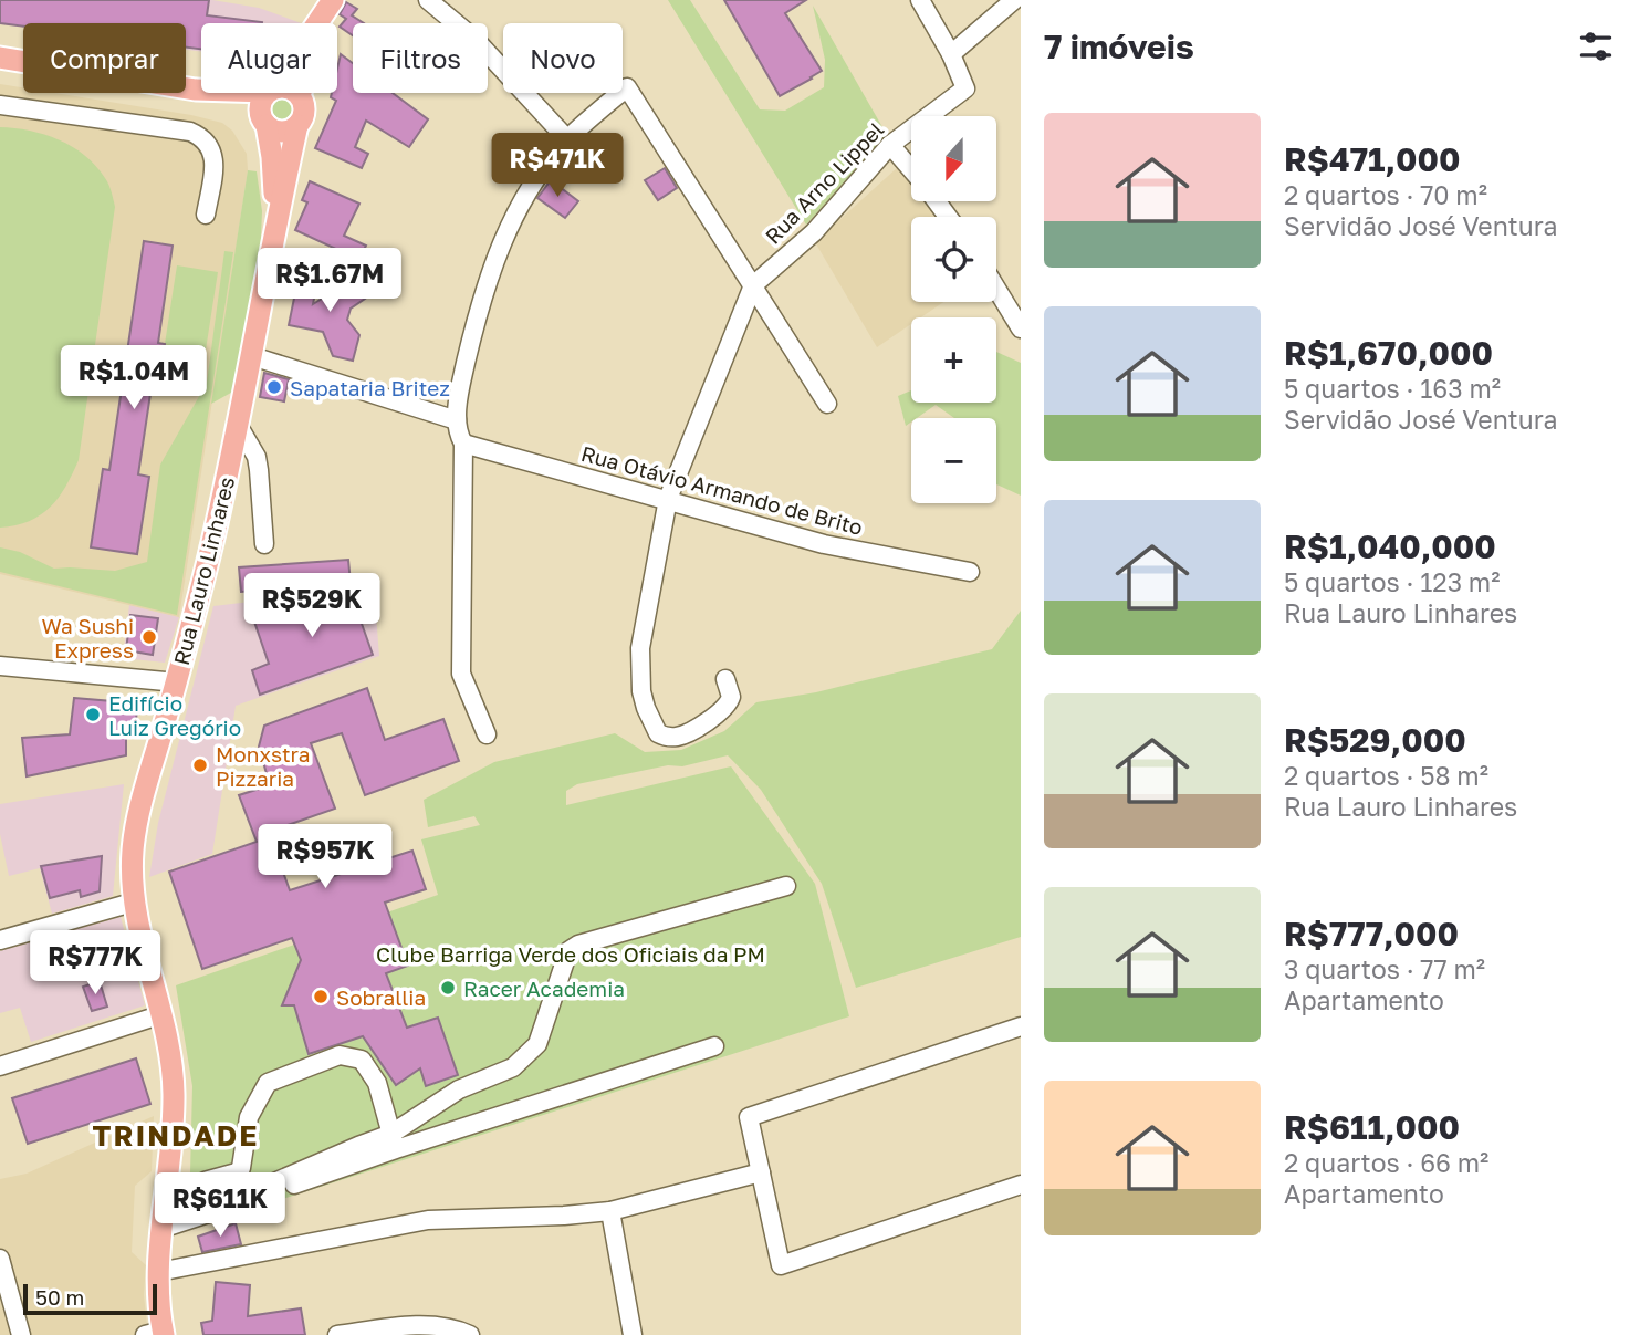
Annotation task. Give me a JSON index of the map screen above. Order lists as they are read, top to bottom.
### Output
{
  "streets": {
    "main road": ["Rua Lauro Linhares"],
    "street": ["Rua Arno Lippel", "Rua Otávio Armando de Brito"]
  },
  "crossings": [
    ["Rua Arno Lippel", "Rua Otávio Armando de Brito"]
  ],
  "districts": ["TRINDADE"],
  "parks": ["Clube Barriga Verde dos Oficiais da PM"],
  "places": [
    "Sapataria Britez",
    "Wa Sushi Express",
    "Edifício Luiz Gregório",
    "Monxstra Pizzaria",
    "Racer Academia",
    "Sobrallia"
  ],
  "scale_bar": "50 m",
  "north": "bottom",
  "page": {
    "heading": "7 imóveis",
    "chip": [
      "Comprar",
      "Alugar",
      "Filtros",
      "Novo"
    ],
    "list": [
      {
        "name": "R$471,000",
        "note": "2 quartos · 70 m² · Servidão José Ventura"
      },
      {
        "name": "R$1,670,000",
        "note": "5 quartos · 163 m² · Servidão José Ventura"
      },
      {
        "name": "R$1,040,000",
        "note": "5 quartos · 123 m² · Rua Lauro Linhares"
      },
      {
        "name": "R$529,000",
        "note": "2 quartos · 58 m² · Rua Lauro Linhares"
      },
      {
        "name": "R$777,000",
        "note": "3 quartos · 77 m² · Apartamento"
      },
      {
        "name": "R$611,000",
        "note": "2 quartos · 66 m² · Apartamento"
      }
    ],
    "map_buttons": ["+", "−"],
    "price": [
      "R$471K",
      "R$1.67M",
      "R$1.04M",
      "R$529K",
      "R$957K",
      "R$777K",
      "R$611K"
    ],
    "scale": "50 m"
  }
}
